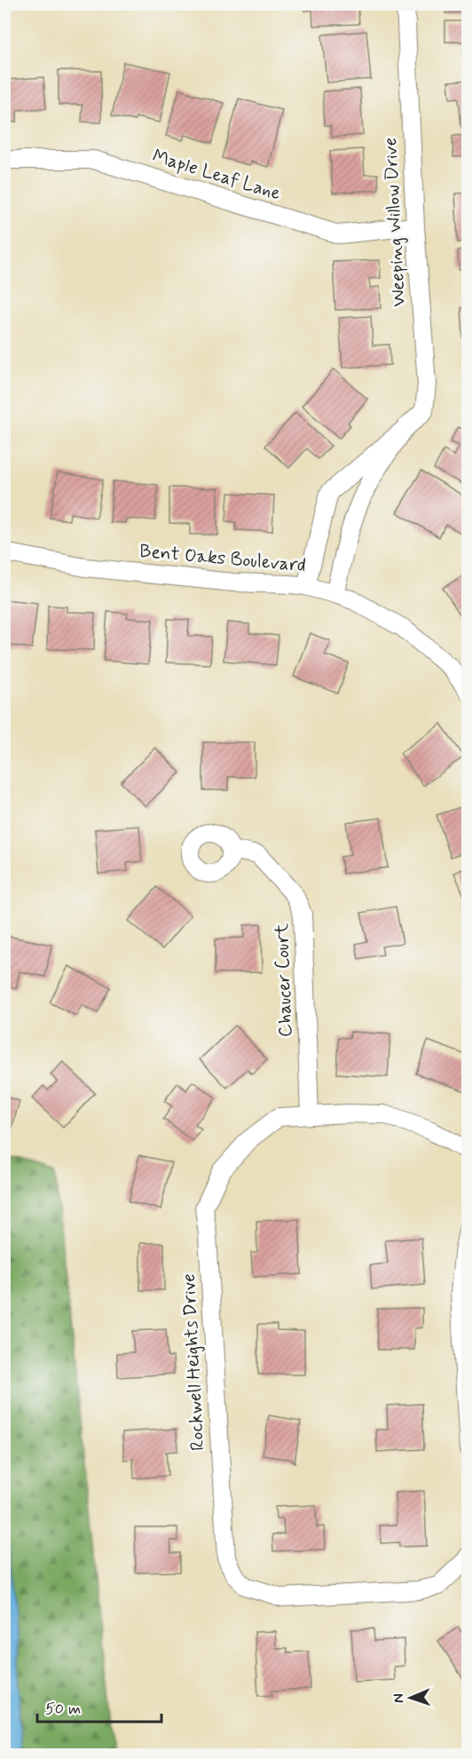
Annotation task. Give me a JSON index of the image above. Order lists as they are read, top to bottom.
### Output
{
  "streets": {
    "street": [
      "Maple Leaf Lane",
      "Weeping Willow Drive",
      "Bent Oaks Boulevard",
      "Chaucer Court",
      "Rockwell Heights Drive"
    ]
  },
  "crossings": [
    ["Maple Leaf Lane", "Weeping Willow Drive"],
    ["Weeping Willow Drive", "Bent Oaks Boulevard"],
    ["Chaucer Court", "Rockwell Heights Drive"]
  ],
  "scale_bar": "50 m",
  "north": "left"
}
